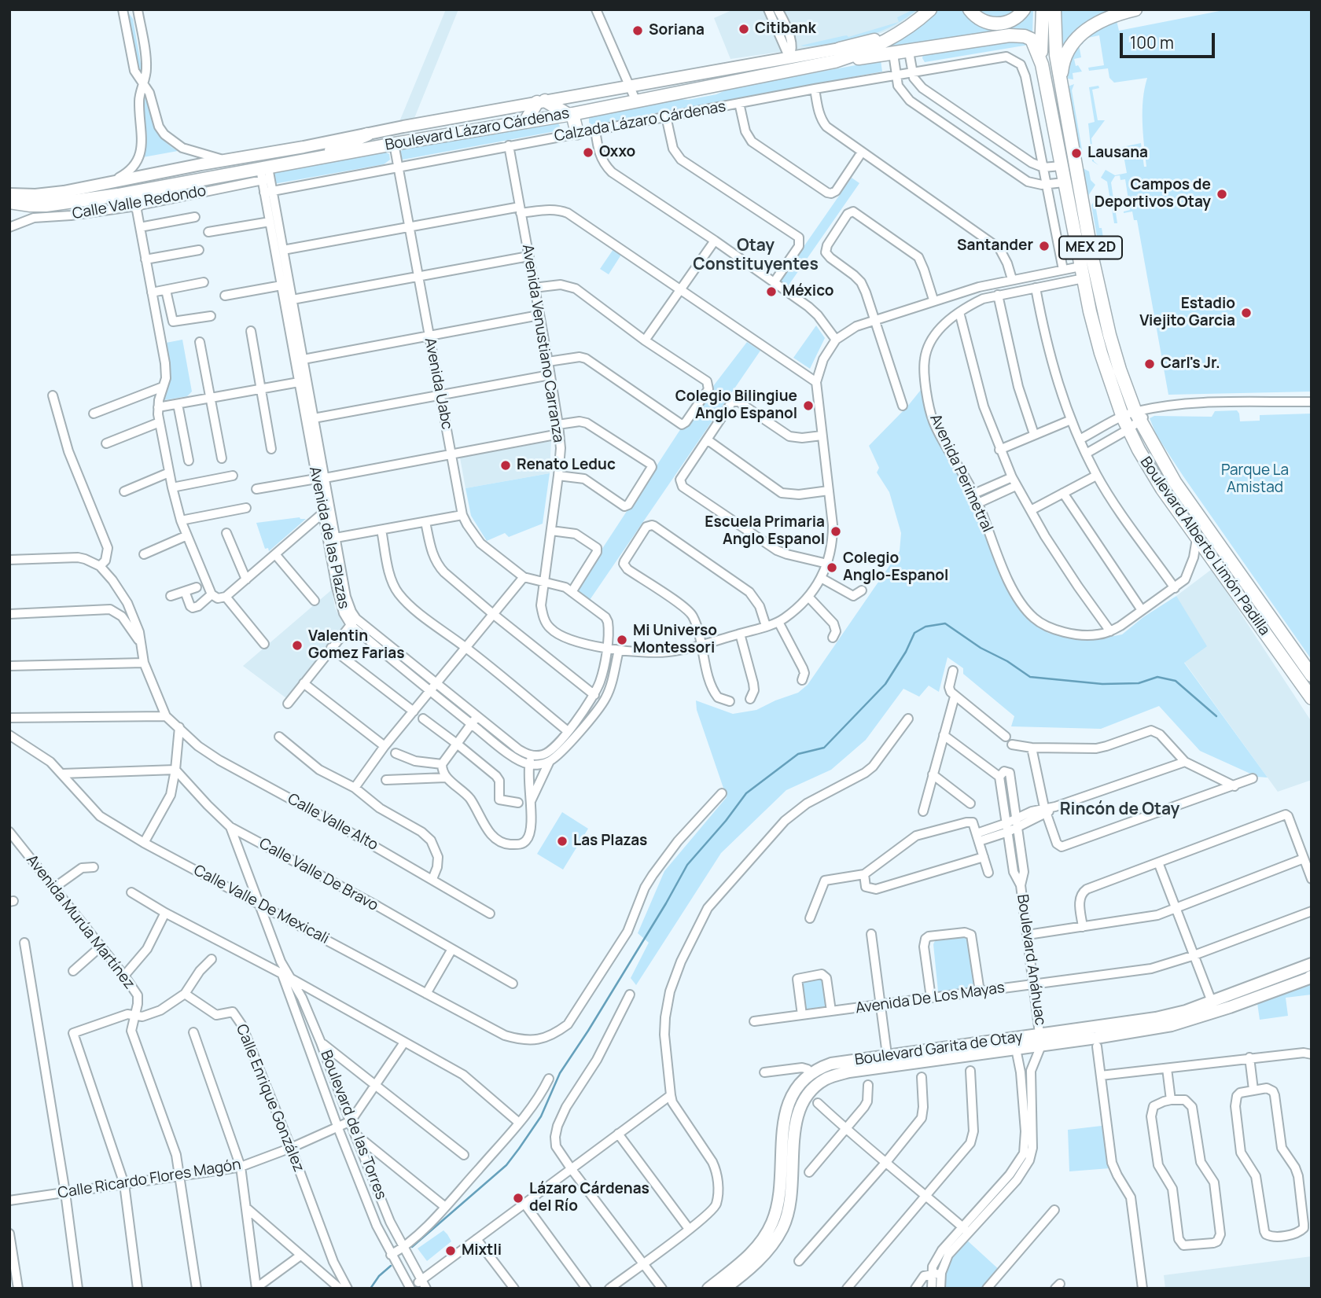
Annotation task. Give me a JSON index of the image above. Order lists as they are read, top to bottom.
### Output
{
  "streets": {
    "highway": ["Boulevard Lázaro Cárdenas", "MEX 2D", "Boulevard Alberto Limón Padilla"],
    "main road": ["Boulevard Garita de Otay"],
    "street": [
      "Calzada Lázaro Cárdenas",
      "Calle Valle Redondo",
      "Avenida Venustiano Carranza",
      "Avenida Uabc",
      "Avenida Perimetral",
      "Avenida de las Plazas",
      "Calle Valle Alto",
      "Calle Valle De Bravo",
      "Calle Valle De Mexicali",
      "Avenida Murúa Martínez",
      "Boulevard Anáhuac",
      "Avenida De Los Mayas",
      "Calle Enrique González",
      "Boulevard de las Torres",
      "Calle Ricardo Flores Magón"
    ]
  },
  "crossings": [
    ["Calzada Lázaro Cárdenas", "Avenida Venustiano Carranza"],
    ["Calzada Lázaro Cárdenas", "Avenida Uabc"],
    ["Calzada Lázaro Cárdenas", "Avenida de las Plazas"],
    ["Boulevard Lázaro Cárdenas", "Calle Valle Redondo"],
    ["Boulevard Lázaro Cárdenas", "Avenida Uabc"],
    ["Boulevard Lázaro Cárdenas", "Avenida de las Plazas"],
    ["Calle Valle Redondo", "Avenida de las Plazas"],
    ["MEX 2D", "Boulevard Alberto Limón Padilla"],
    ["Avenida Venustiano Carranza", "Avenida Uabc"],
    ["Avenida Venustiano Carranza", "Avenida Perimetral"],
    ["Avenida Venustiano Carranza", "Boulevard Alberto Limón Padilla"],
    ["Avenida Perimetral", "Boulevard Alberto Limón Padilla"],
    ["Calle Valle De Bravo", "Boulevard de las Torres"],
    ["Calle Valle De Mexicali", "Boulevard de las Torres"],
    ["Avenida Murúa Martínez", "Calle Ricardo Flores Magón"],
    ["Boulevard Anáhuac", "Avenida De Los Mayas"],
    ["Boulevard Anáhuac", "Boulevard Garita de Otay"],
    ["Calle Enrique González", "Calle Ricardo Flores Magón"],
    ["Boulevard de las Torres", "Calle Ricardo Flores Magón"]
  ],
  "districts": ["Otay Constituyentes", "Rincón de Otay"],
  "parks": ["Parque La Amistad"],
  "places": [
    "Citibank",
    "Soriana",
    "Oxxo",
    "Lausana",
    "Campos de Deportivos Otay",
    "Santander",
    "México",
    "Estadio Viejito Garcia",
    "Carl's Jr.",
    "Colegio Bilingiue Anglo Espanol",
    "Renato Leduc",
    "Escuela Primaria Anglo Espanol",
    "Colegio Anglo-Espanol",
    "Mi Universo Montessori",
    "Valentin Gomez Farias",
    "Las Plazas",
    "Lázaro Cárdenas del Río",
    "Mixtli"
  ],
  "scale_bar": "100 m"
}
